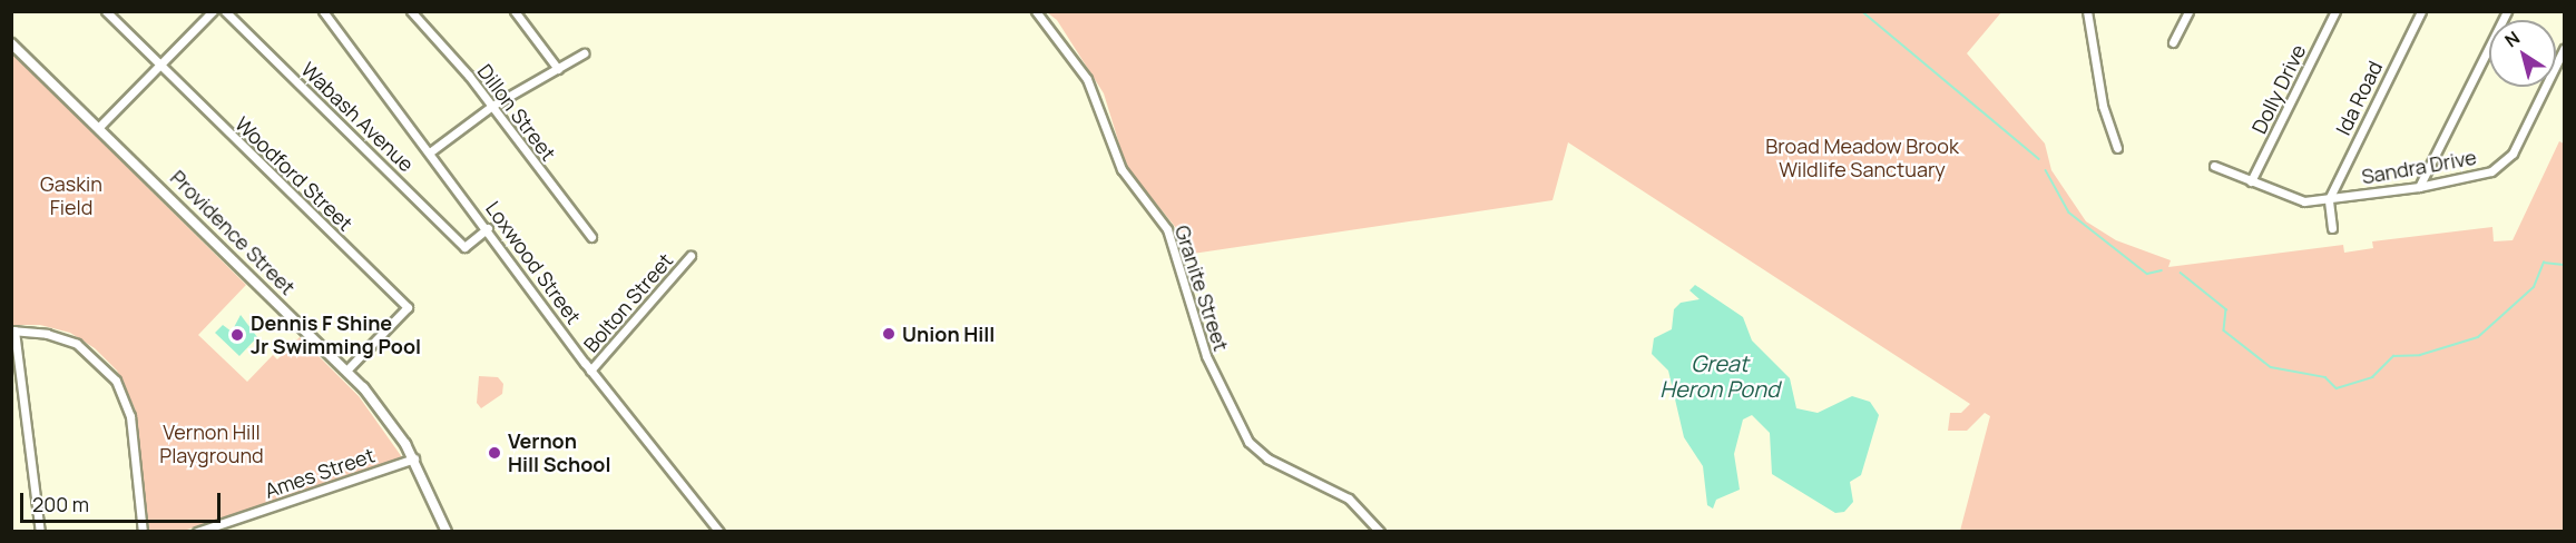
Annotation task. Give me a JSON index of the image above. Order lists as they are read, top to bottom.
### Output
{
  "streets": {
    "main road": ["Providence Street"],
    "street": [
      "Dolly Drive",
      "Ida Road",
      "Dillon Street",
      "Wabash Avenue",
      "Sandra Drive",
      "Woodford Street",
      "Loxwood Street",
      "Granite Street",
      "Bolton Street",
      "Ames Street"
    ]
  },
  "crossings": [
    ["Dolly Drive", "Sandra Drive"],
    ["Ida Road", "Sandra Drive"],
    ["Wabash Avenue", "Loxwood Street"],
    ["Woodford Street", "Providence Street"],
    ["Providence Street", "Ames Street"],
    ["Loxwood Street", "Bolton Street"]
  ],
  "water": ["Great Heron Pond"],
  "parks": ["Broad Meadow Brook Wildlife Sanctuary", "Gaskin Field", "Vernon Hill Playground"],
  "places": ["Union Hill", "Dennis F Shine Jr Swimming Pool", "Vernon Hill School"],
  "scale_bar": "200 m",
  "north": "top left"
}
